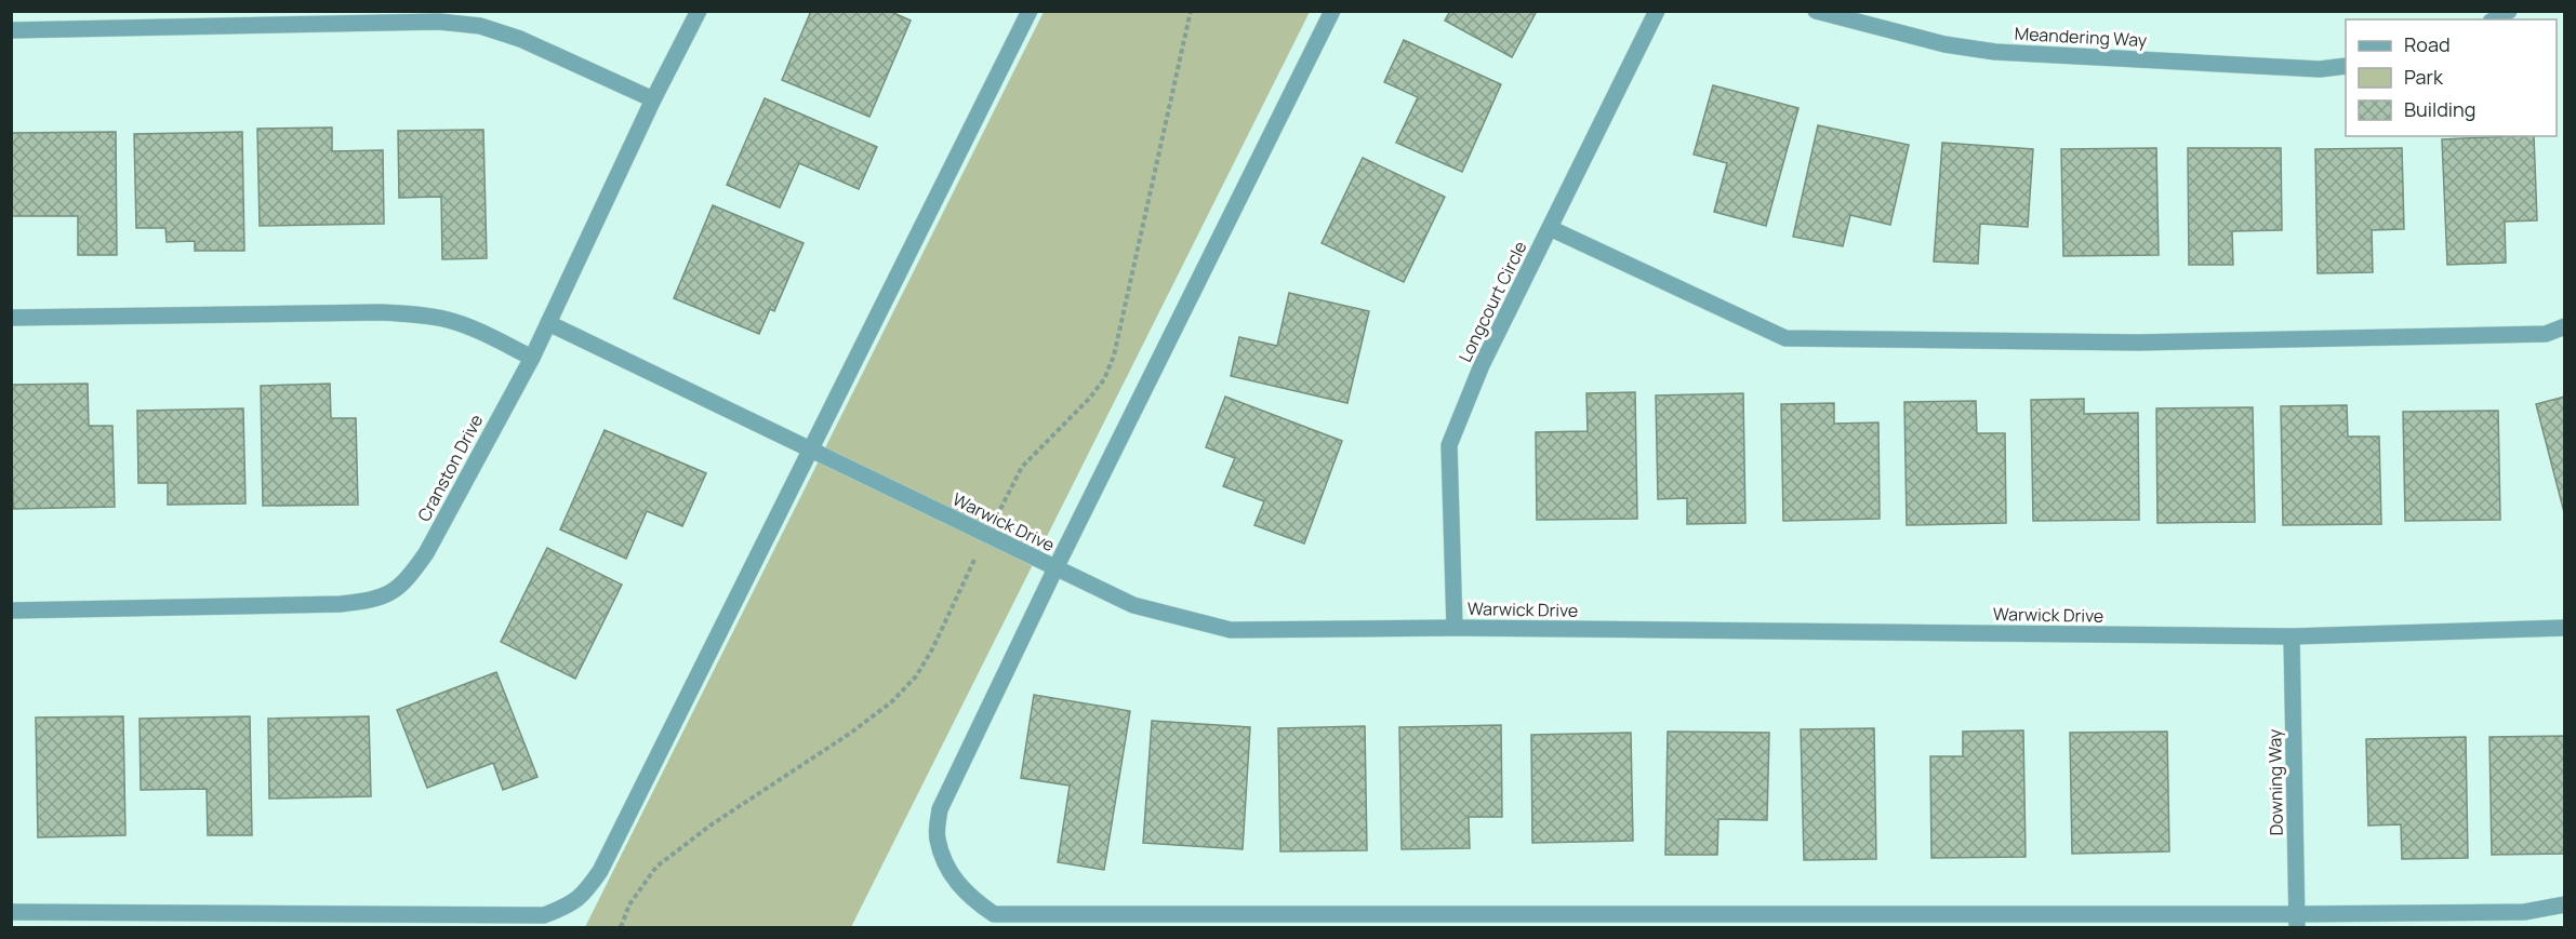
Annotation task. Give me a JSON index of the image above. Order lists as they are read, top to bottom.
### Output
{
  "streets": {
    "street": [
      "Meandering Way",
      "Longcourt Circle",
      "Cranston Drive",
      "Warwick Drive",
      "Downing Way"
    ]
  },
  "crossings": [
    ["Longcourt Circle", "Warwick Drive"],
    ["Cranston Drive", "Warwick Drive"],
    ["Warwick Drive", "Downing Way"]
  ],
  "legend": ["Road", "Park", "Building"]
}
